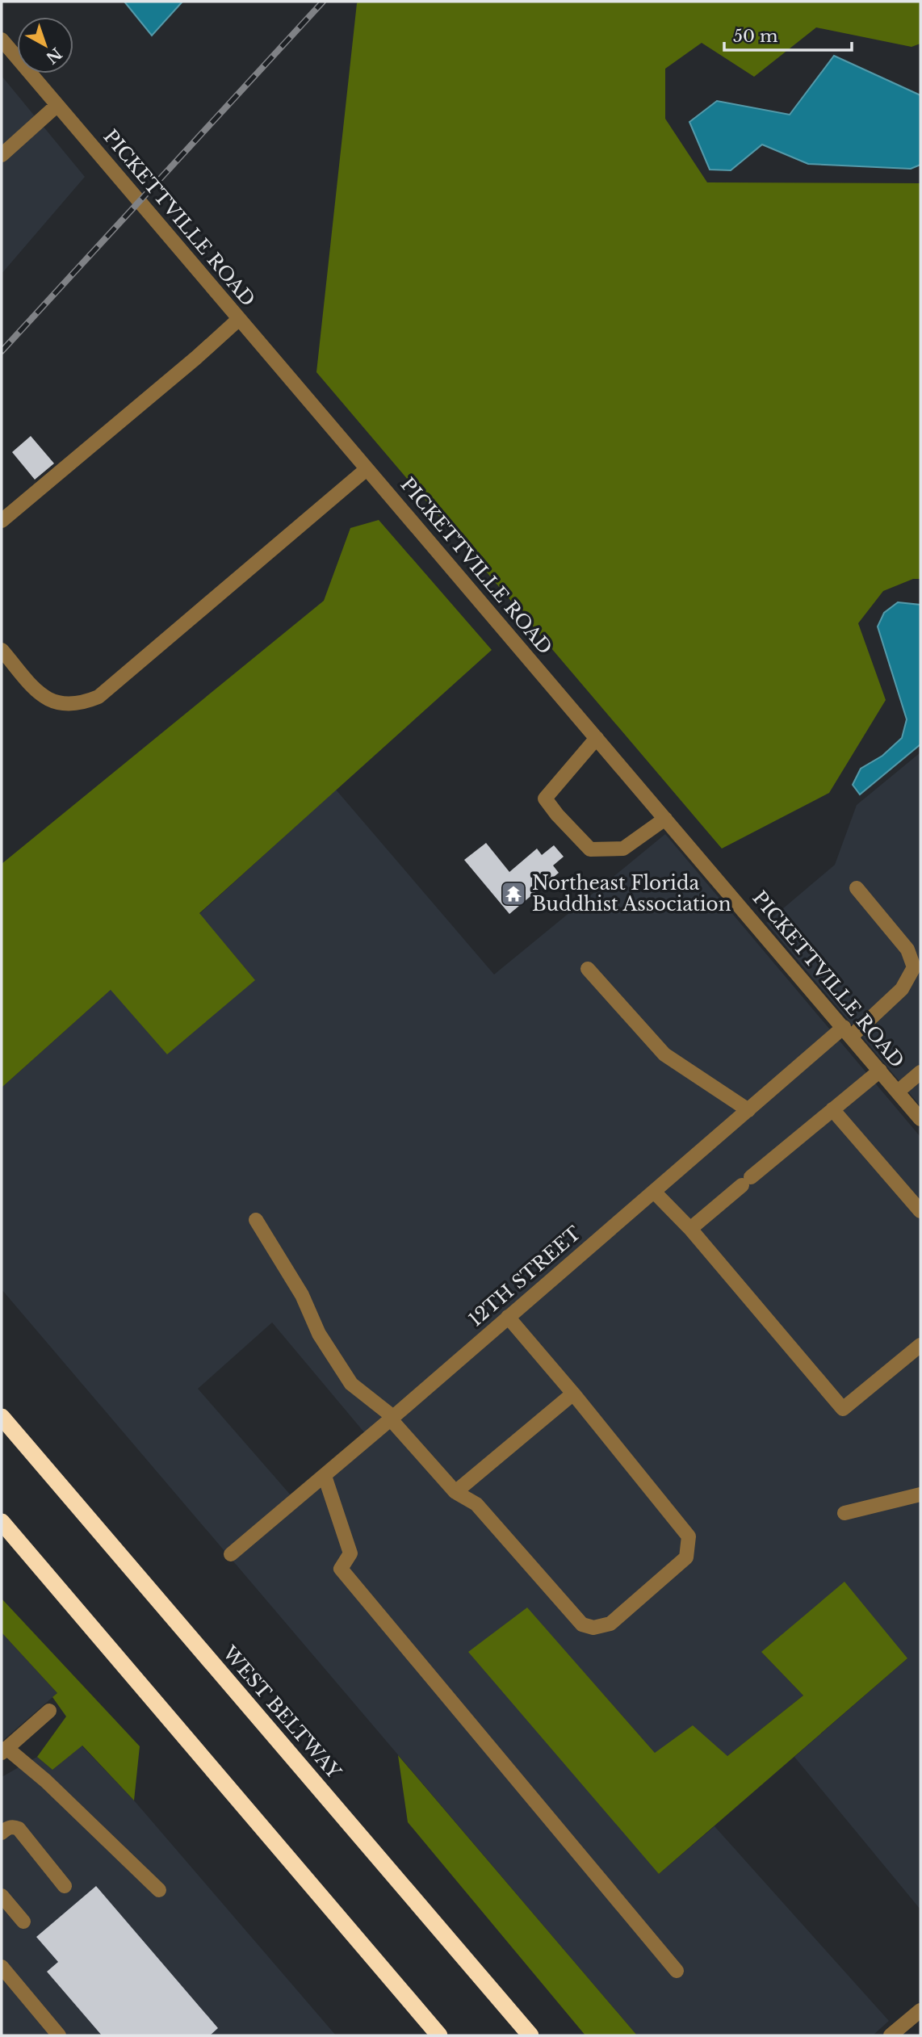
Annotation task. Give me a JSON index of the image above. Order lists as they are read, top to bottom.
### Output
{
  "streets": {
    "highway": ["WEST BELTWAY"],
    "street": ["PICKETTVILLE ROAD", "12TH STREET"]
  },
  "crossings": [
    ["PICKETTVILLE ROAD", "12TH STREET"]
  ],
  "places": {
    "temple": ["Northeast Florida Buddhist Association"]
  },
  "scale_bar": "50 m",
  "north": "bottom right"
}
